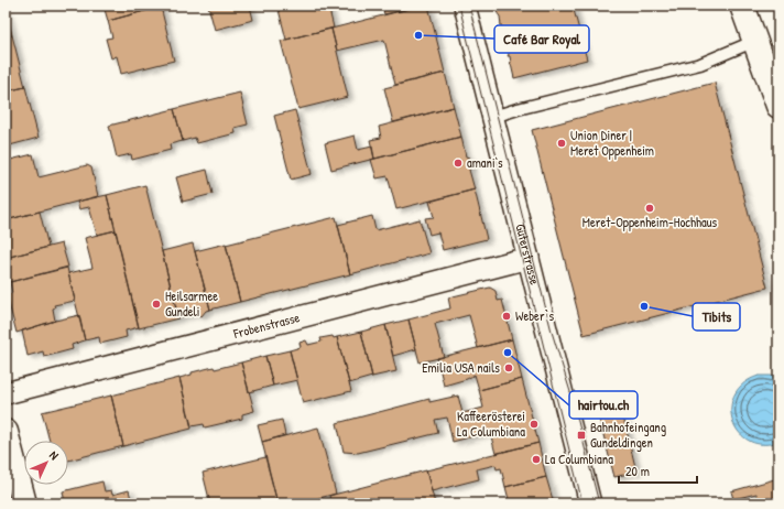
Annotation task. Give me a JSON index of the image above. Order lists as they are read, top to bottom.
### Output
{
  "streets": {
    "street": ["Güterstrasse", "Frobenstrasse"]
  },
  "crossings": [
    ["Güterstrasse", "Frobenstrasse"]
  ],
  "places": {
    "other": [
      "Café Bar Royal",
      "Union Diner | Meret Oppenheim",
      "amani‘s",
      "Meret-Oppenheim-Hochhaus",
      "Heilsarmee Gundeli",
      "Tibits",
      "Weberˋs",
      "hairtou.ch",
      "Emilia USA nails",
      "Kaffeerösterei La Columbiana",
      "La Columbiana"
    ],
    "transit": ["Bahnhofeingang Gundeldingen"]
  },
  "scale_bar": "20 m",
  "north": "top right"
}
